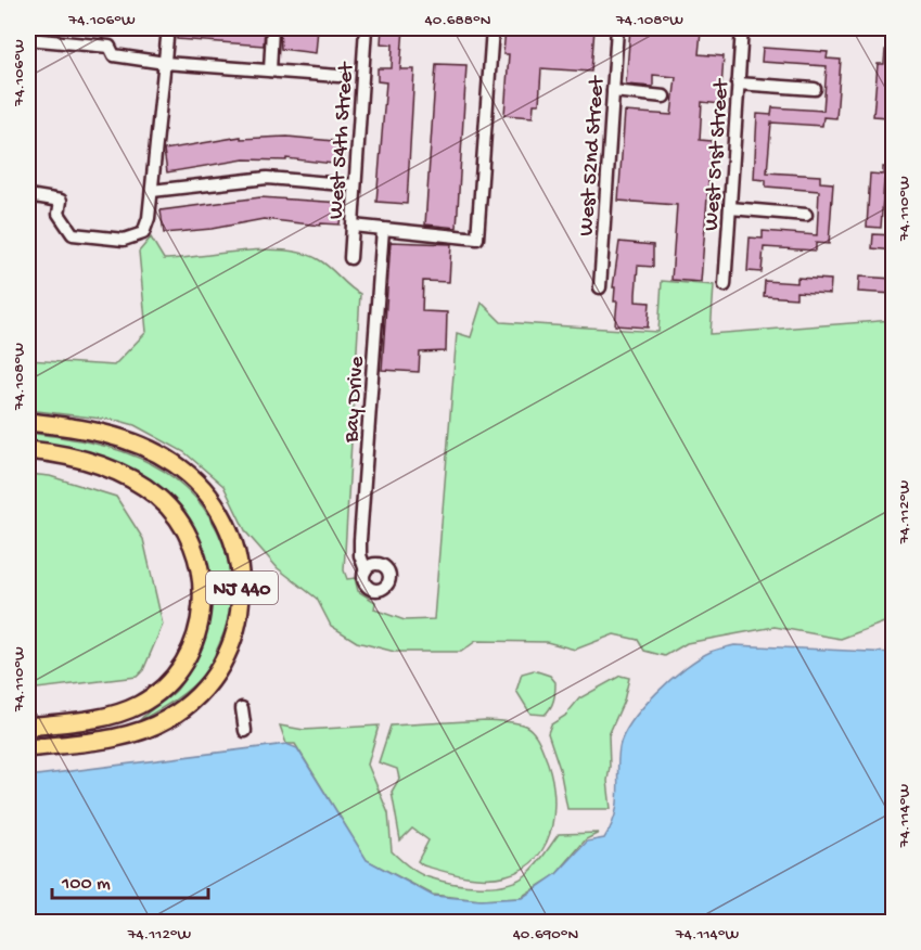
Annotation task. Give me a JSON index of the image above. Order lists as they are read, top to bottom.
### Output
{
  "streets": {
    "highway": ["NJ 440"],
    "street": [
      "West 54th Street",
      "West 51st Street",
      "West 52nd Street",
      "Bay Drive"
    ]
  },
  "scale_bar": "100 m",
  "coordinates": [
    "74.106°W",
    "40.688°N",
    "74.108°W",
    "74.110°W",
    "74.112°W",
    "74.114°W",
    "40.690°N"
  ]
}
